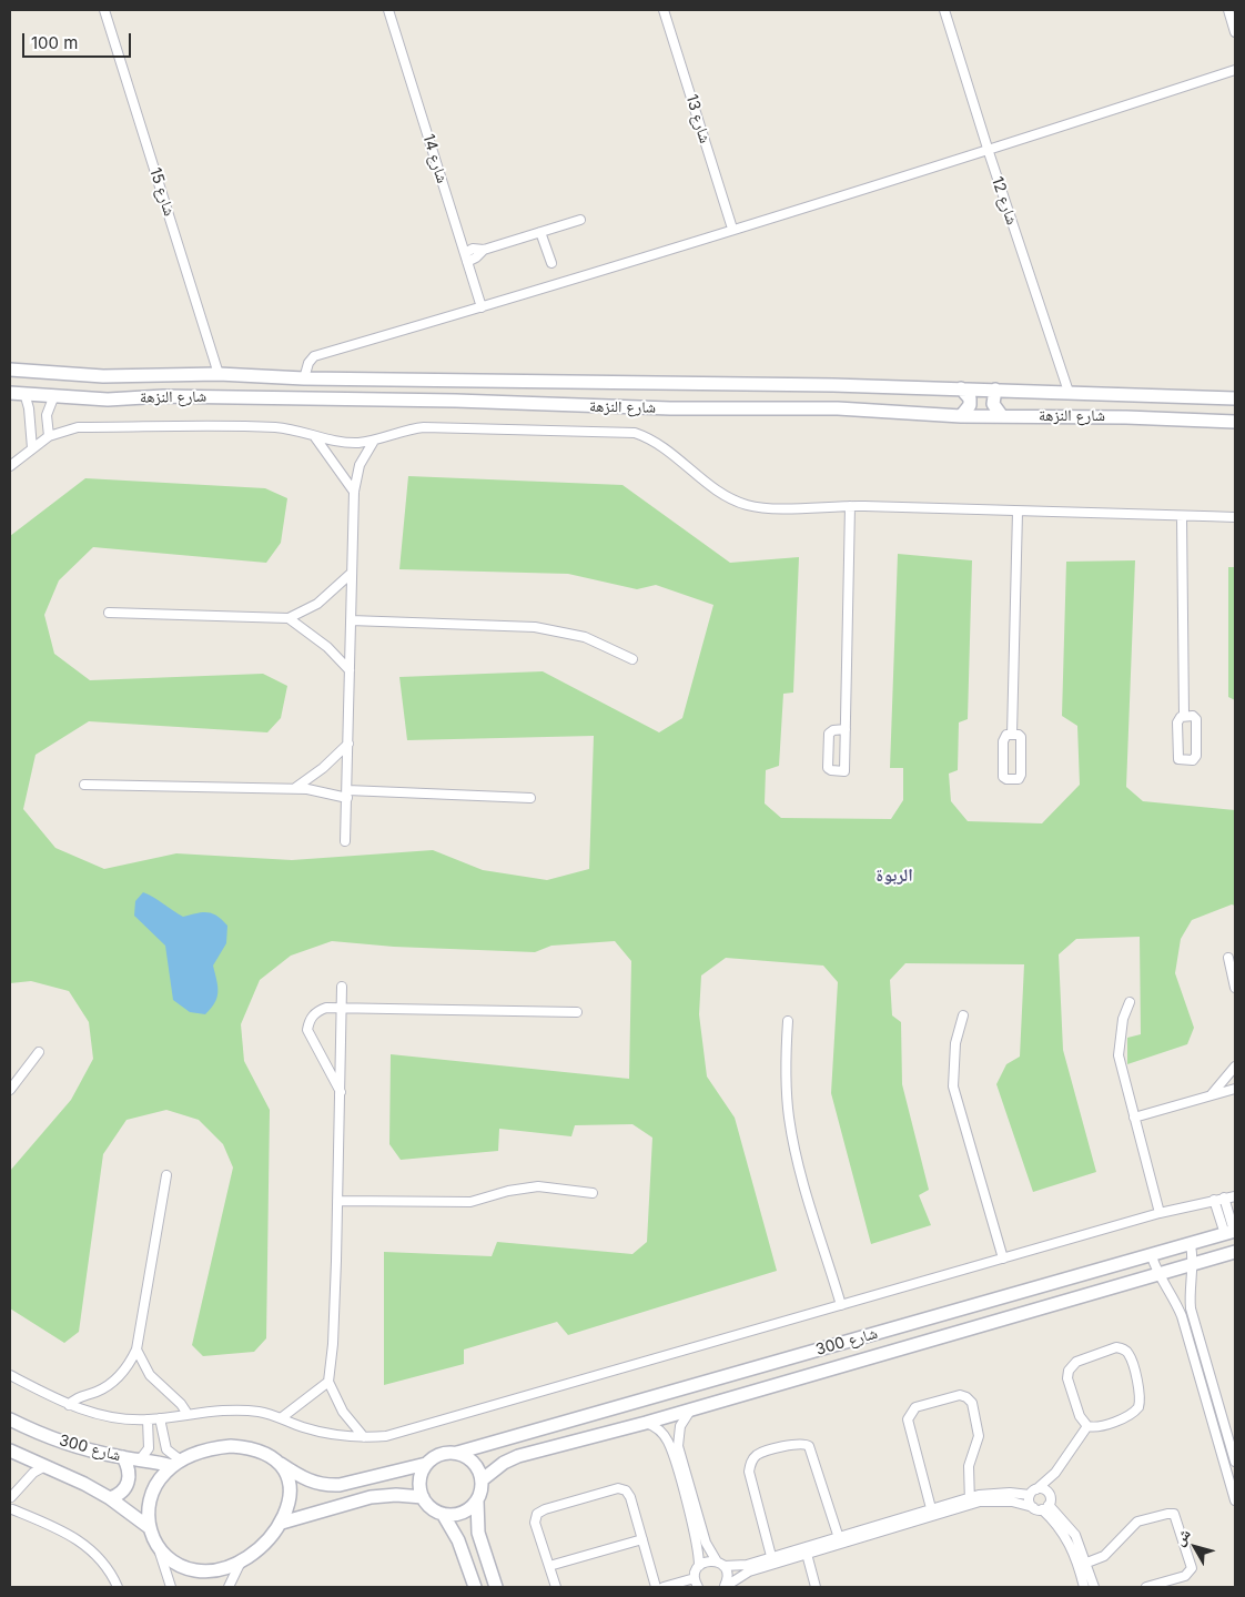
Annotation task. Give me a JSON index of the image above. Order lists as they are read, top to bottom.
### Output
{
  "streets": {
    "street": [
      "شارع 13",
      "شارع 14",
      "شارع 15",
      "شارع 12",
      "شارع النزهة",
      "شارع 300"
    ]
  },
  "crossings": [
    ["شارع 15", "شارع النزهة"],
    ["شارع 12", "شارع النزهة"]
  ],
  "districts": ["الربوة"],
  "scale_bar": "100 m",
  "north": "top left"
}
